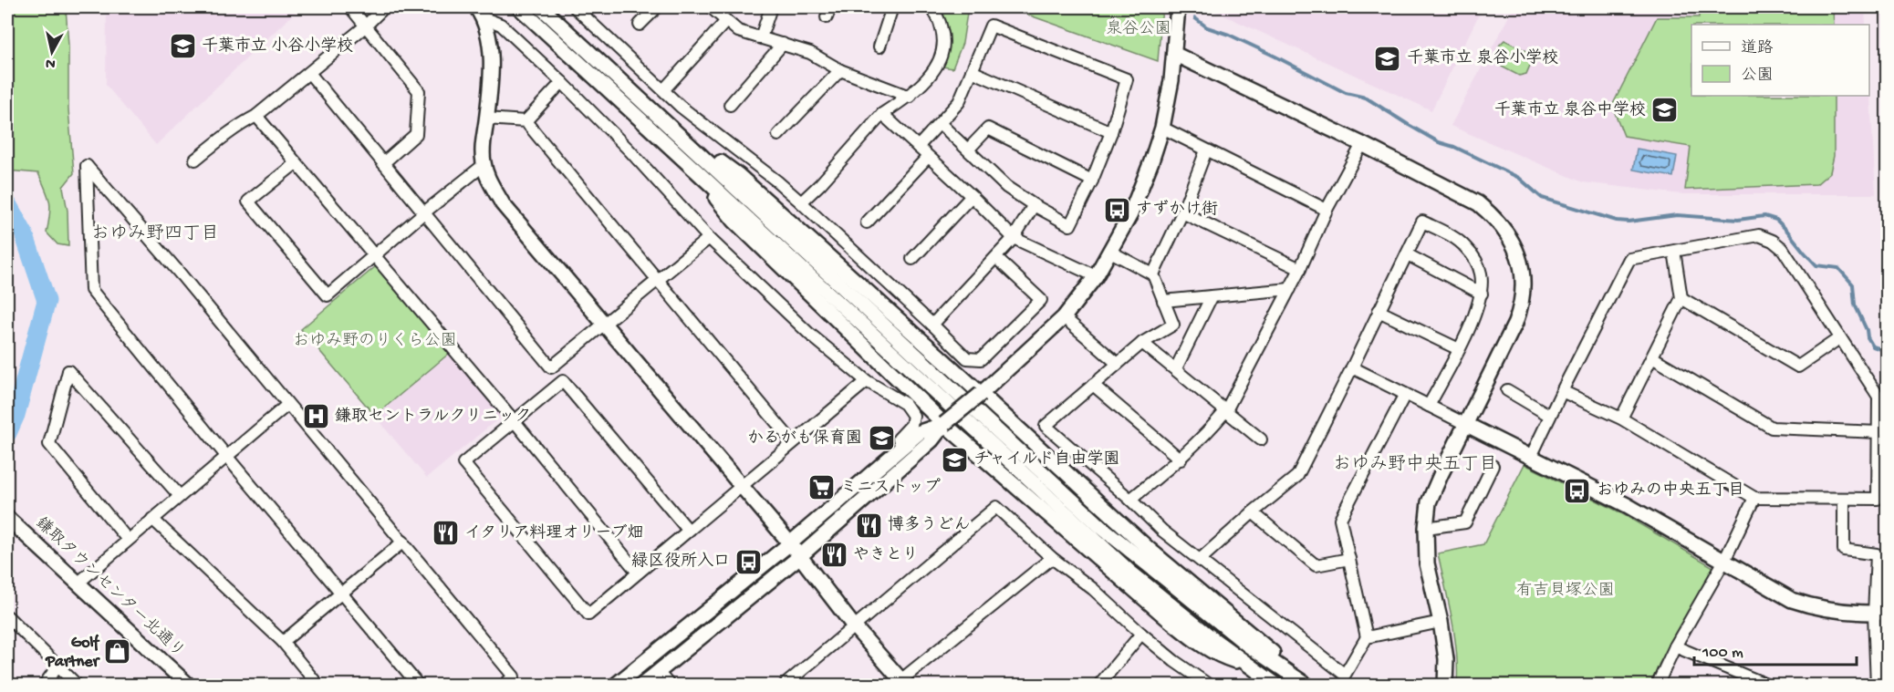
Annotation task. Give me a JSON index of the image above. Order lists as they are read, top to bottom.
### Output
{
  "streets": {
    "street": ["鎌取タウンセンター北通り"]
  },
  "districts": ["おゆみ野四丁目", "おゆみ野中央五丁目"],
  "parks": ["泉谷公園", "おゆみ野のりくら公園", "有吉貝塚公園"],
  "places": {
    "school or university": [
      "千葉市立 小谷小学校",
      "千葉市立 泉谷小学校",
      "千葉市立 泉谷中学校",
      "かるがも保育園",
      "チャイルド自由学園"
    ],
    "bus stop": ["すずかけ街", "おゆみの中央五丁目", "緑区役所入口"],
    "hospital": ["鎌取セントラルクリニック"],
    "supermarket": ["ミニストップ"],
    "restaurant": ["博多うどん", "イタリア料理オリーブ畑", "やきとり"],
    "shop": ["Golf Partner"]
  },
  "legend": ["道路", "公園"],
  "scale_bar": "100 m",
  "north": "bottom"
}
